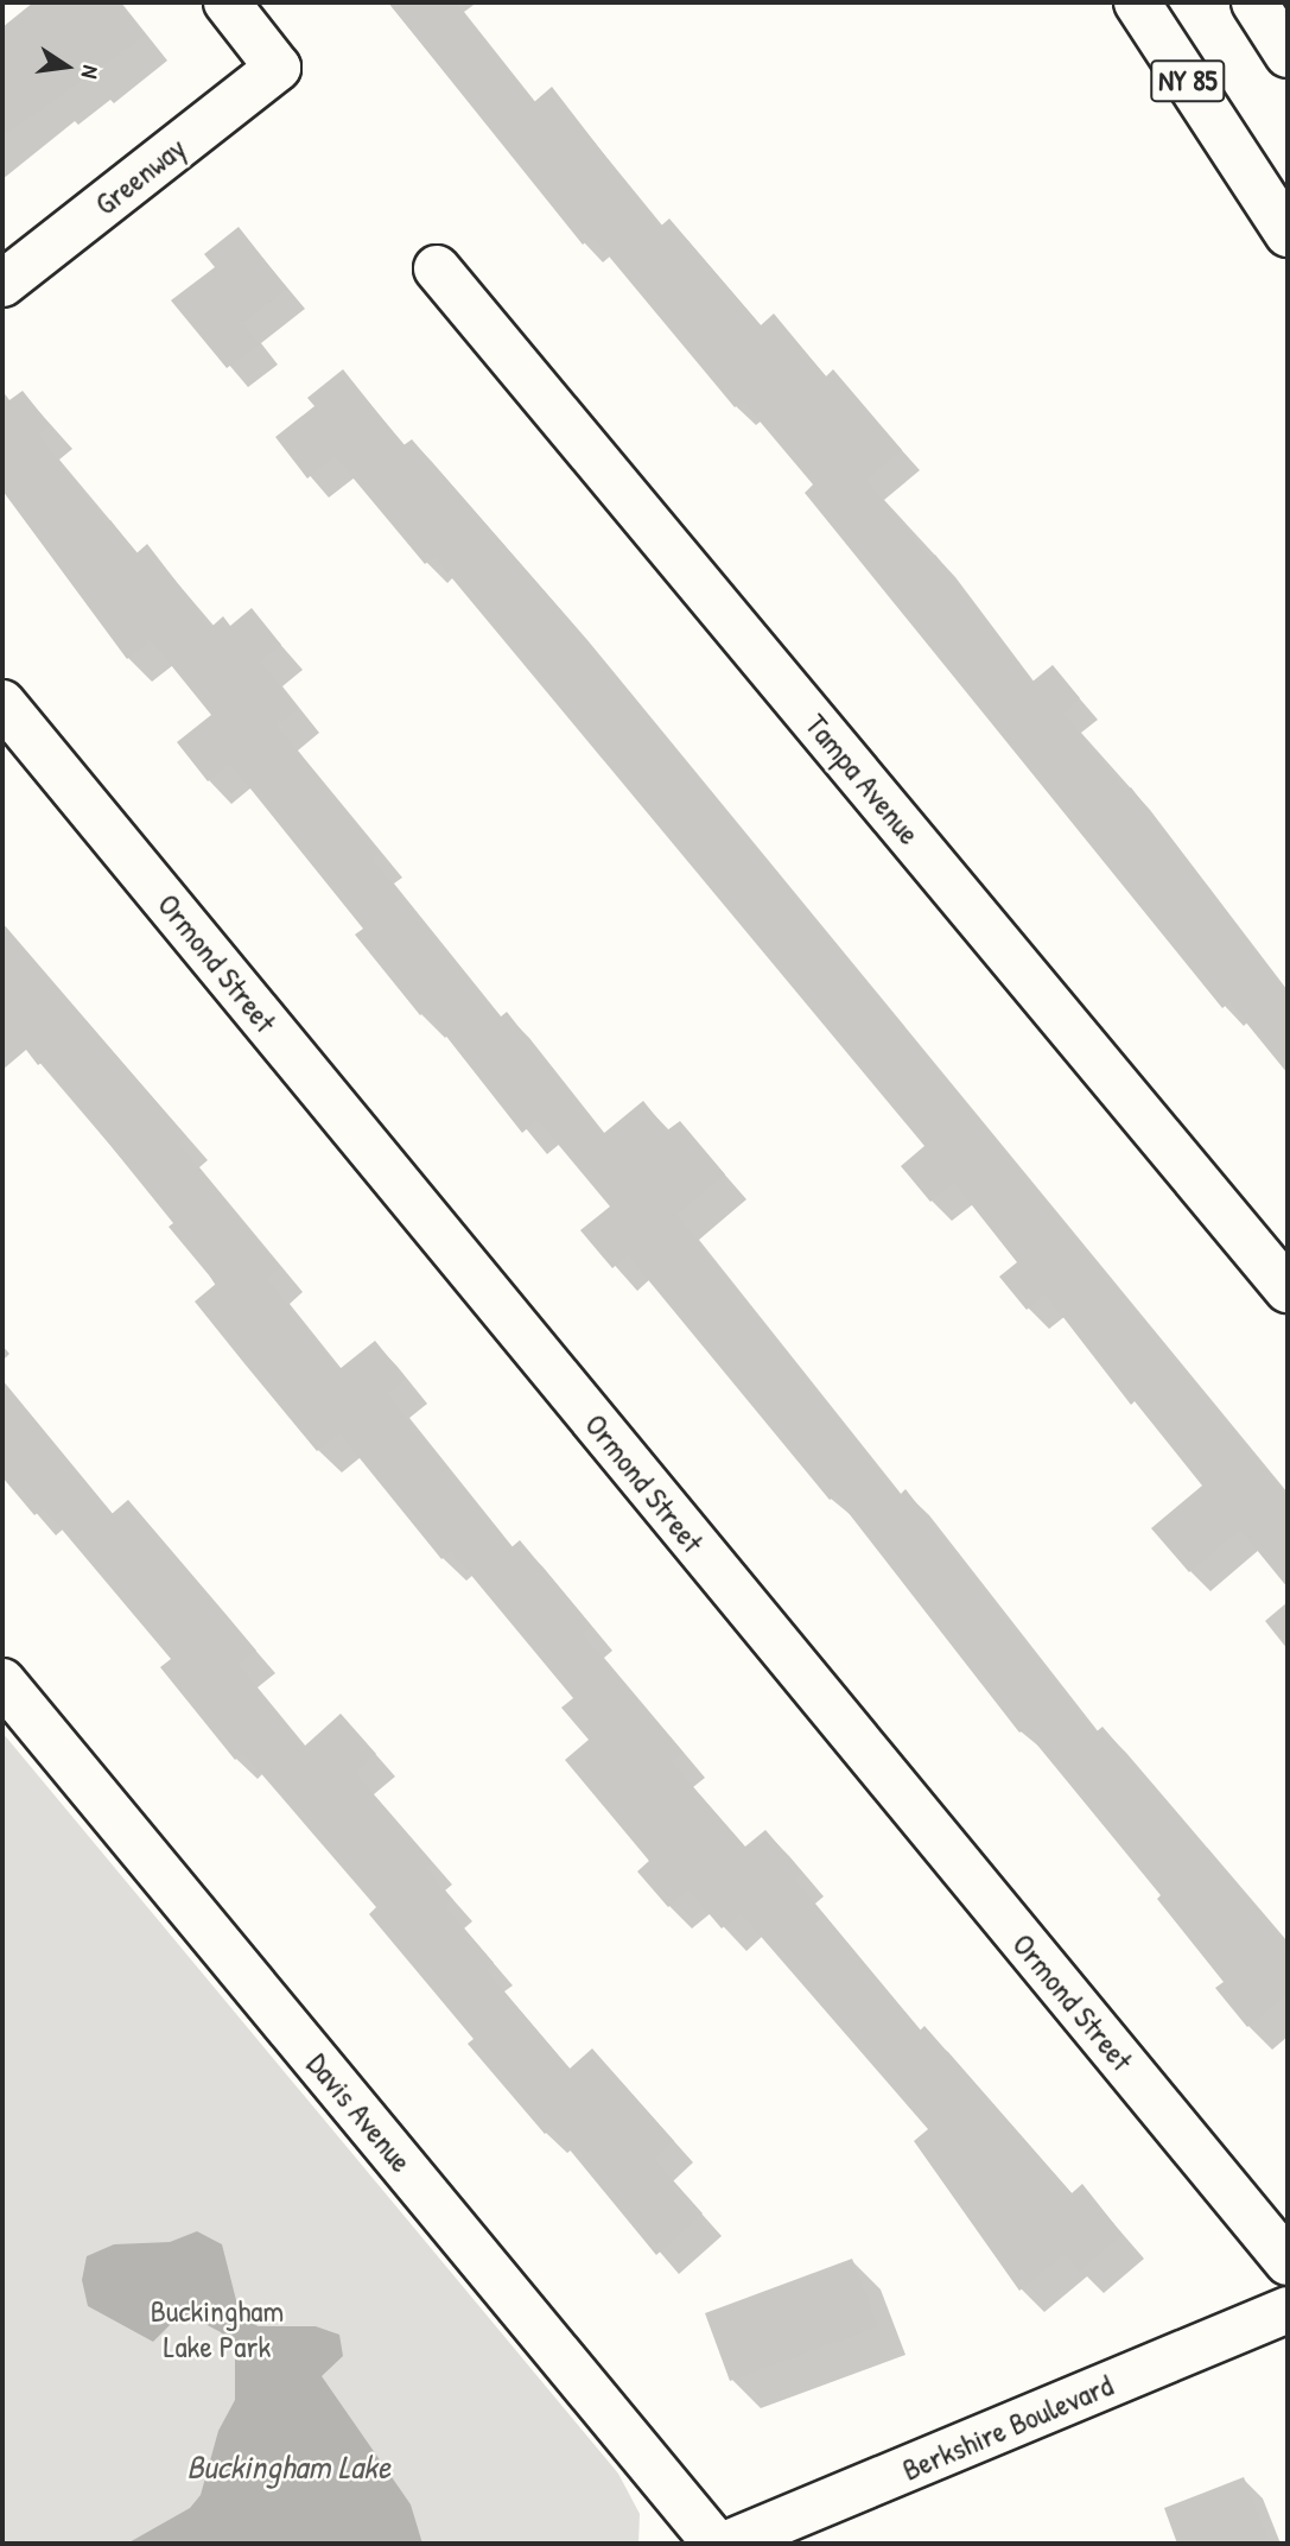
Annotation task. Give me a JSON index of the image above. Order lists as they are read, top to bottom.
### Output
{
  "streets": {
    "main road": [
      "NY 85",
      "Greenway",
      "Tampa Avenue",
      "Ormond Street",
      "Davis Avenue",
      "Berkshire Boulevard"
    ]
  },
  "water": ["Buckingham Lake"],
  "parks": ["Buckingham Lake Park"],
  "north": "right"
}
